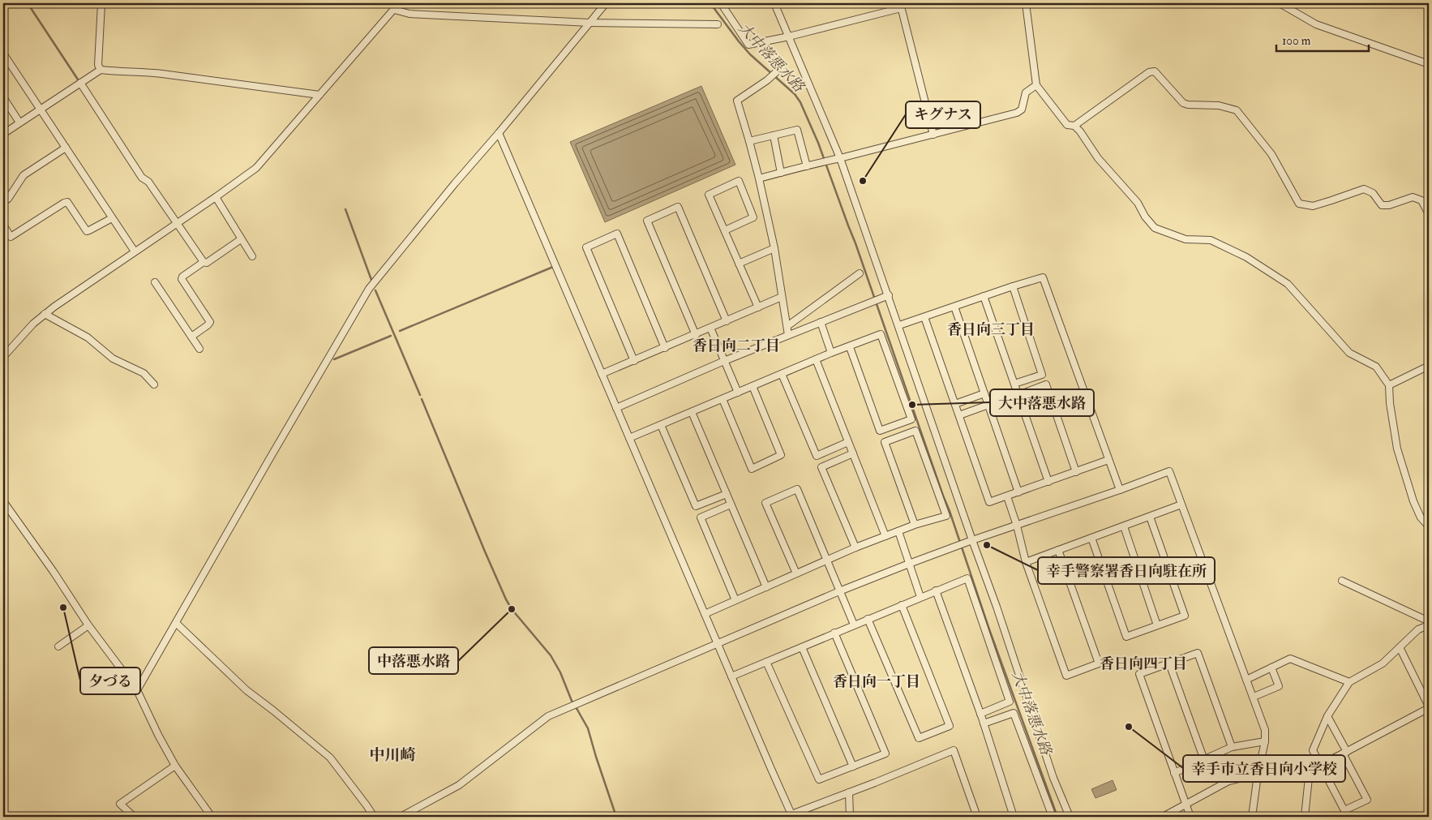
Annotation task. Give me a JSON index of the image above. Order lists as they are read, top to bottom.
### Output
{
  "districts": [
    "香日向三丁目",
    "香日向二丁目",
    "香日向四丁目",
    "香日向一丁目",
    "中川崎"
  ],
  "water": ["大中落悪水路"],
  "places": [
    "キグナス",
    "大中落悪水路",
    "幸手警察署香日向駐在所",
    "夕づる",
    "中落悪水路",
    "幸手市立香日向小学校"
  ],
  "scale_bar": "100 m"
}
